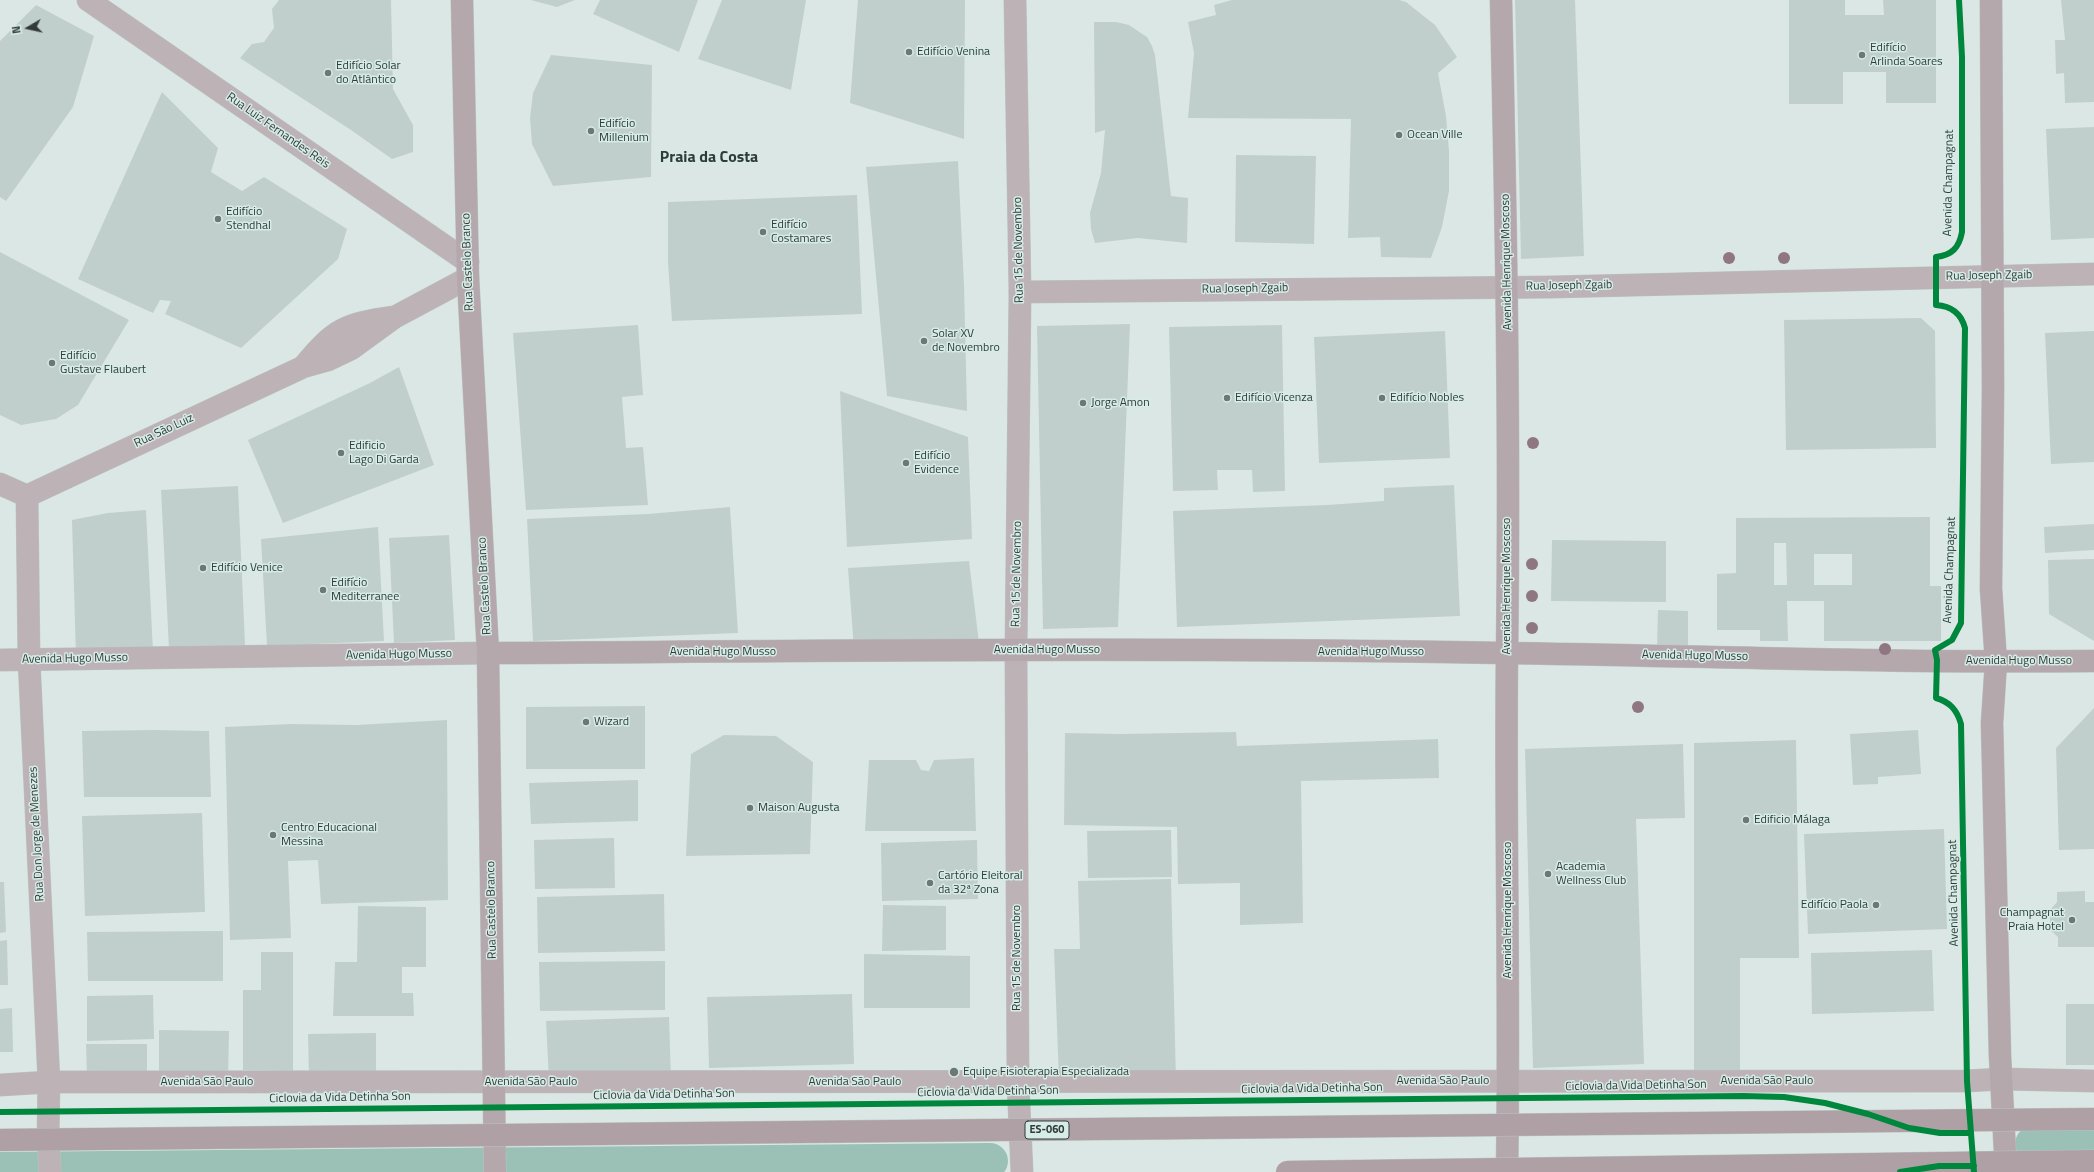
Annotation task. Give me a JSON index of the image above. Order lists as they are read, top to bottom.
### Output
{
  "streets": {
    "main road": [
      "Rua Castelo Branco",
      "Avenida Henrique Moscoso",
      "Avenida Hugo Musso",
      "ES-060"
    ],
    "street": [
      "Rua Luiz Fernandes Reis",
      "Rua 15 de Novembro",
      "Rua Joseph Zgaib",
      "Rua São Luiz",
      "Rua Don Jorge de Menezes",
      "Avenida São Paulo"
    ],
    "cycle path": ["Avenida Champagnat", "Ciclovia da Vida Detinha Son"]
  },
  "crossings": [
    ["Rua Luiz Fernandes Reis", "Rua Castelo Branco"],
    ["Rua Luiz Fernandes Reis", "Rua São Luiz"],
    ["Rua 15 de Novembro", "Rua Joseph Zgaib"],
    ["Rua 15 de Novembro", "Avenida Hugo Musso"],
    ["Rua 15 de Novembro", "Avenida São Paulo"],
    ["Rua Castelo Branco", "Rua São Luiz"],
    ["Rua Castelo Branco", "Avenida Hugo Musso"],
    ["Rua Castelo Branco", "Avenida São Paulo"],
    ["Avenida Henrique Moscoso", "Rua Joseph Zgaib"],
    ["Avenida Henrique Moscoso", "Avenida Hugo Musso"],
    ["Avenida Henrique Moscoso", "Avenida São Paulo"],
    ["Rua São Luiz", "Rua Don Jorge de Menezes"],
    ["Avenida Hugo Musso", "Rua Don Jorge de Menezes"],
    ["Rua Don Jorge de Menezes", "Avenida São Paulo"]
  ],
  "districts": ["Praia da Costa"],
  "places": [
    "Edifício Venina",
    "Edifício Arlinda Soares",
    "Edifício Solar do Atlântico",
    "Edifício Millenium",
    "Ocean Ville",
    "Edifício Stendhal",
    "Edifício Costamares",
    "Solar XV de Novembro",
    "Edifício Gustave Flaubert",
    "Edifício Vicenza",
    "Edifício Nobles",
    "Jorge Amon",
    "Edificio Lago Di Garda",
    "Edifício Evidence",
    "Edifício Venice",
    "Edifício Mediterranee",
    "Wizard",
    "Maison Augusta",
    "Edificio Málaga",
    "Centro Educacional Messina",
    "Academia Wellness Club",
    "Cartório Eleitoral da 32ª Zona",
    "Edifício Paola",
    "Champagnat Praia Hotel",
    "Equipe Fisioterapia Especializada"
  ],
  "north": "left"
}
